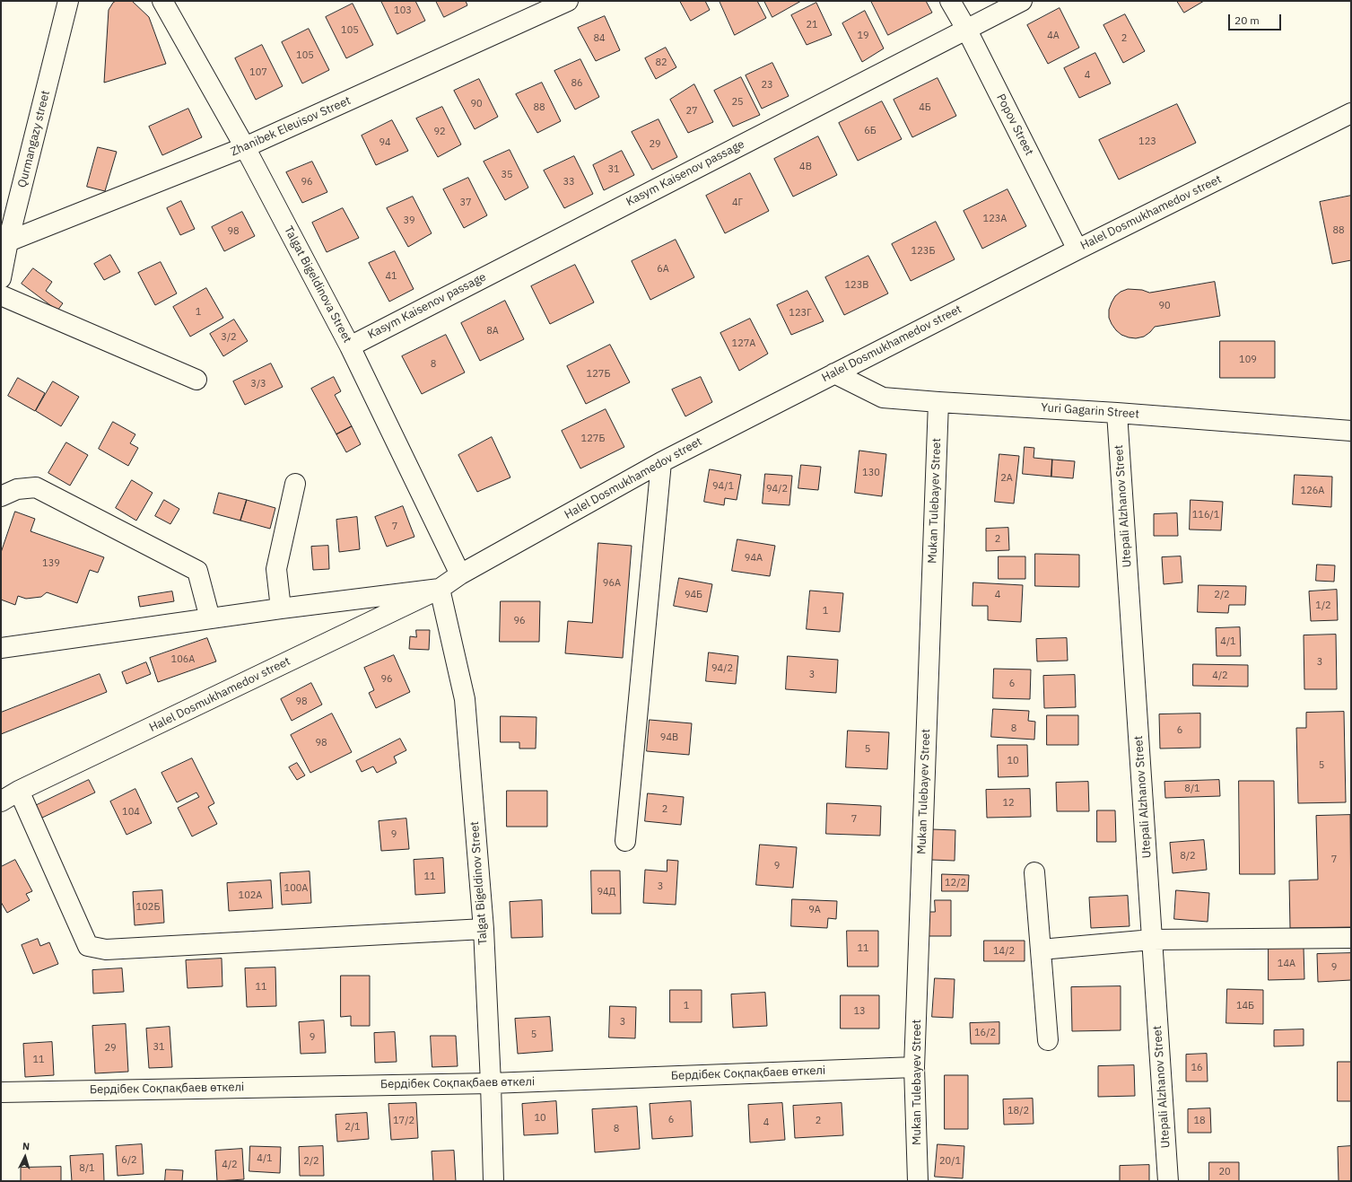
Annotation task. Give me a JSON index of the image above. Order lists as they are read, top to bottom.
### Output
{
  "streets": {
    "street": [
      "Popov Street",
      "Zhanibek Eleuisov Street",
      "Qurmangazy street",
      "Kasym Kaisenov passage",
      "Halel Dosmukhamedov street",
      "Talgat Bigeldinova Street",
      "Yuri Gagarin Street",
      "Mukan Tulebayev Street",
      "Utepali Alzhanov Street",
      "Talgat Bigeldinov Street",
      "Бердібек Соқпақбаев өткелі"
    ]
  },
  "crossings": [
    ["Popov Street", "Kasym Kaisenov passage"],
    ["Popov Street", "Halel Dosmukhamedov street"],
    ["Zhanibek Eleuisov Street", "Qurmangazy street"],
    ["Zhanibek Eleuisov Street", "Talgat Bigeldinova Street"],
    ["Kasym Kaisenov passage", "Talgat Bigeldinova Street"],
    ["Halel Dosmukhamedov street", "Talgat Bigeldinova Street"],
    ["Halel Dosmukhamedov street", "Yuri Gagarin Street"],
    ["Halel Dosmukhamedov street", "Talgat Bigeldinov Street"],
    ["Yuri Gagarin Street", "Mukan Tulebayev Street"],
    ["Yuri Gagarin Street", "Utepali Alzhanov Street"],
    ["Mukan Tulebayev Street", "Бердібек Соқпақбаев өткелі"],
    ["Talgat Bigeldinov Street", "Бердібек Соқпақбаев өткелі"]
  ],
  "house_numbers": [
    "103",
    "21",
    "105",
    "19",
    "4А",
    "84",
    "2",
    "105",
    "82",
    "107",
    "4",
    "86",
    "23",
    "25",
    "90",
    "88",
    "4Б",
    "27",
    "6Б",
    "92",
    "123",
    "94",
    "29",
    "4В",
    "31",
    "35",
    "96",
    "33",
    "37",
    "4Г",
    "123А",
    "39",
    "88",
    "98",
    "123Б",
    "6А",
    "41",
    "123В",
    "90",
    "1",
    "123Г",
    "8А",
    "3/2",
    "127А",
    "109",
    "8",
    "127Б",
    "3/3",
    "127Б",
    "130",
    "2А",
    "94/1",
    "94/2",
    "126А",
    "116/1",
    "7",
    "2",
    "94А",
    "139",
    "96А",
    "94Б",
    "4",
    "2/2",
    "1/2",
    "1",
    "96",
    "4/1",
    "106А",
    "3",
    "94/2",
    "3",
    "4/2",
    "96",
    "6",
    "98",
    "8",
    "6",
    "94В",
    "98",
    "5",
    "10",
    "5",
    "8/1",
    "12",
    "2",
    "104",
    "7",
    "9",
    "8/2",
    "7",
    "9",
    "11",
    "12/2",
    "3",
    "100А",
    "94Д",
    "102А",
    "102Б",
    "9А",
    "11",
    "14/2",
    "14А",
    "9",
    "11",
    "1",
    "14Б",
    "13",
    "3",
    "16/2",
    "5",
    "9",
    "31",
    "29",
    "11",
    "16",
    "18/2",
    "10",
    "6",
    "17/2",
    "2",
    "18",
    "4",
    "2/1",
    "8",
    "4/1",
    "6/2",
    "2/2",
    "20/1",
    "4/2",
    "8/1",
    "20"
  ],
  "scale_bar": "20 m",
  "north": "top"
}
